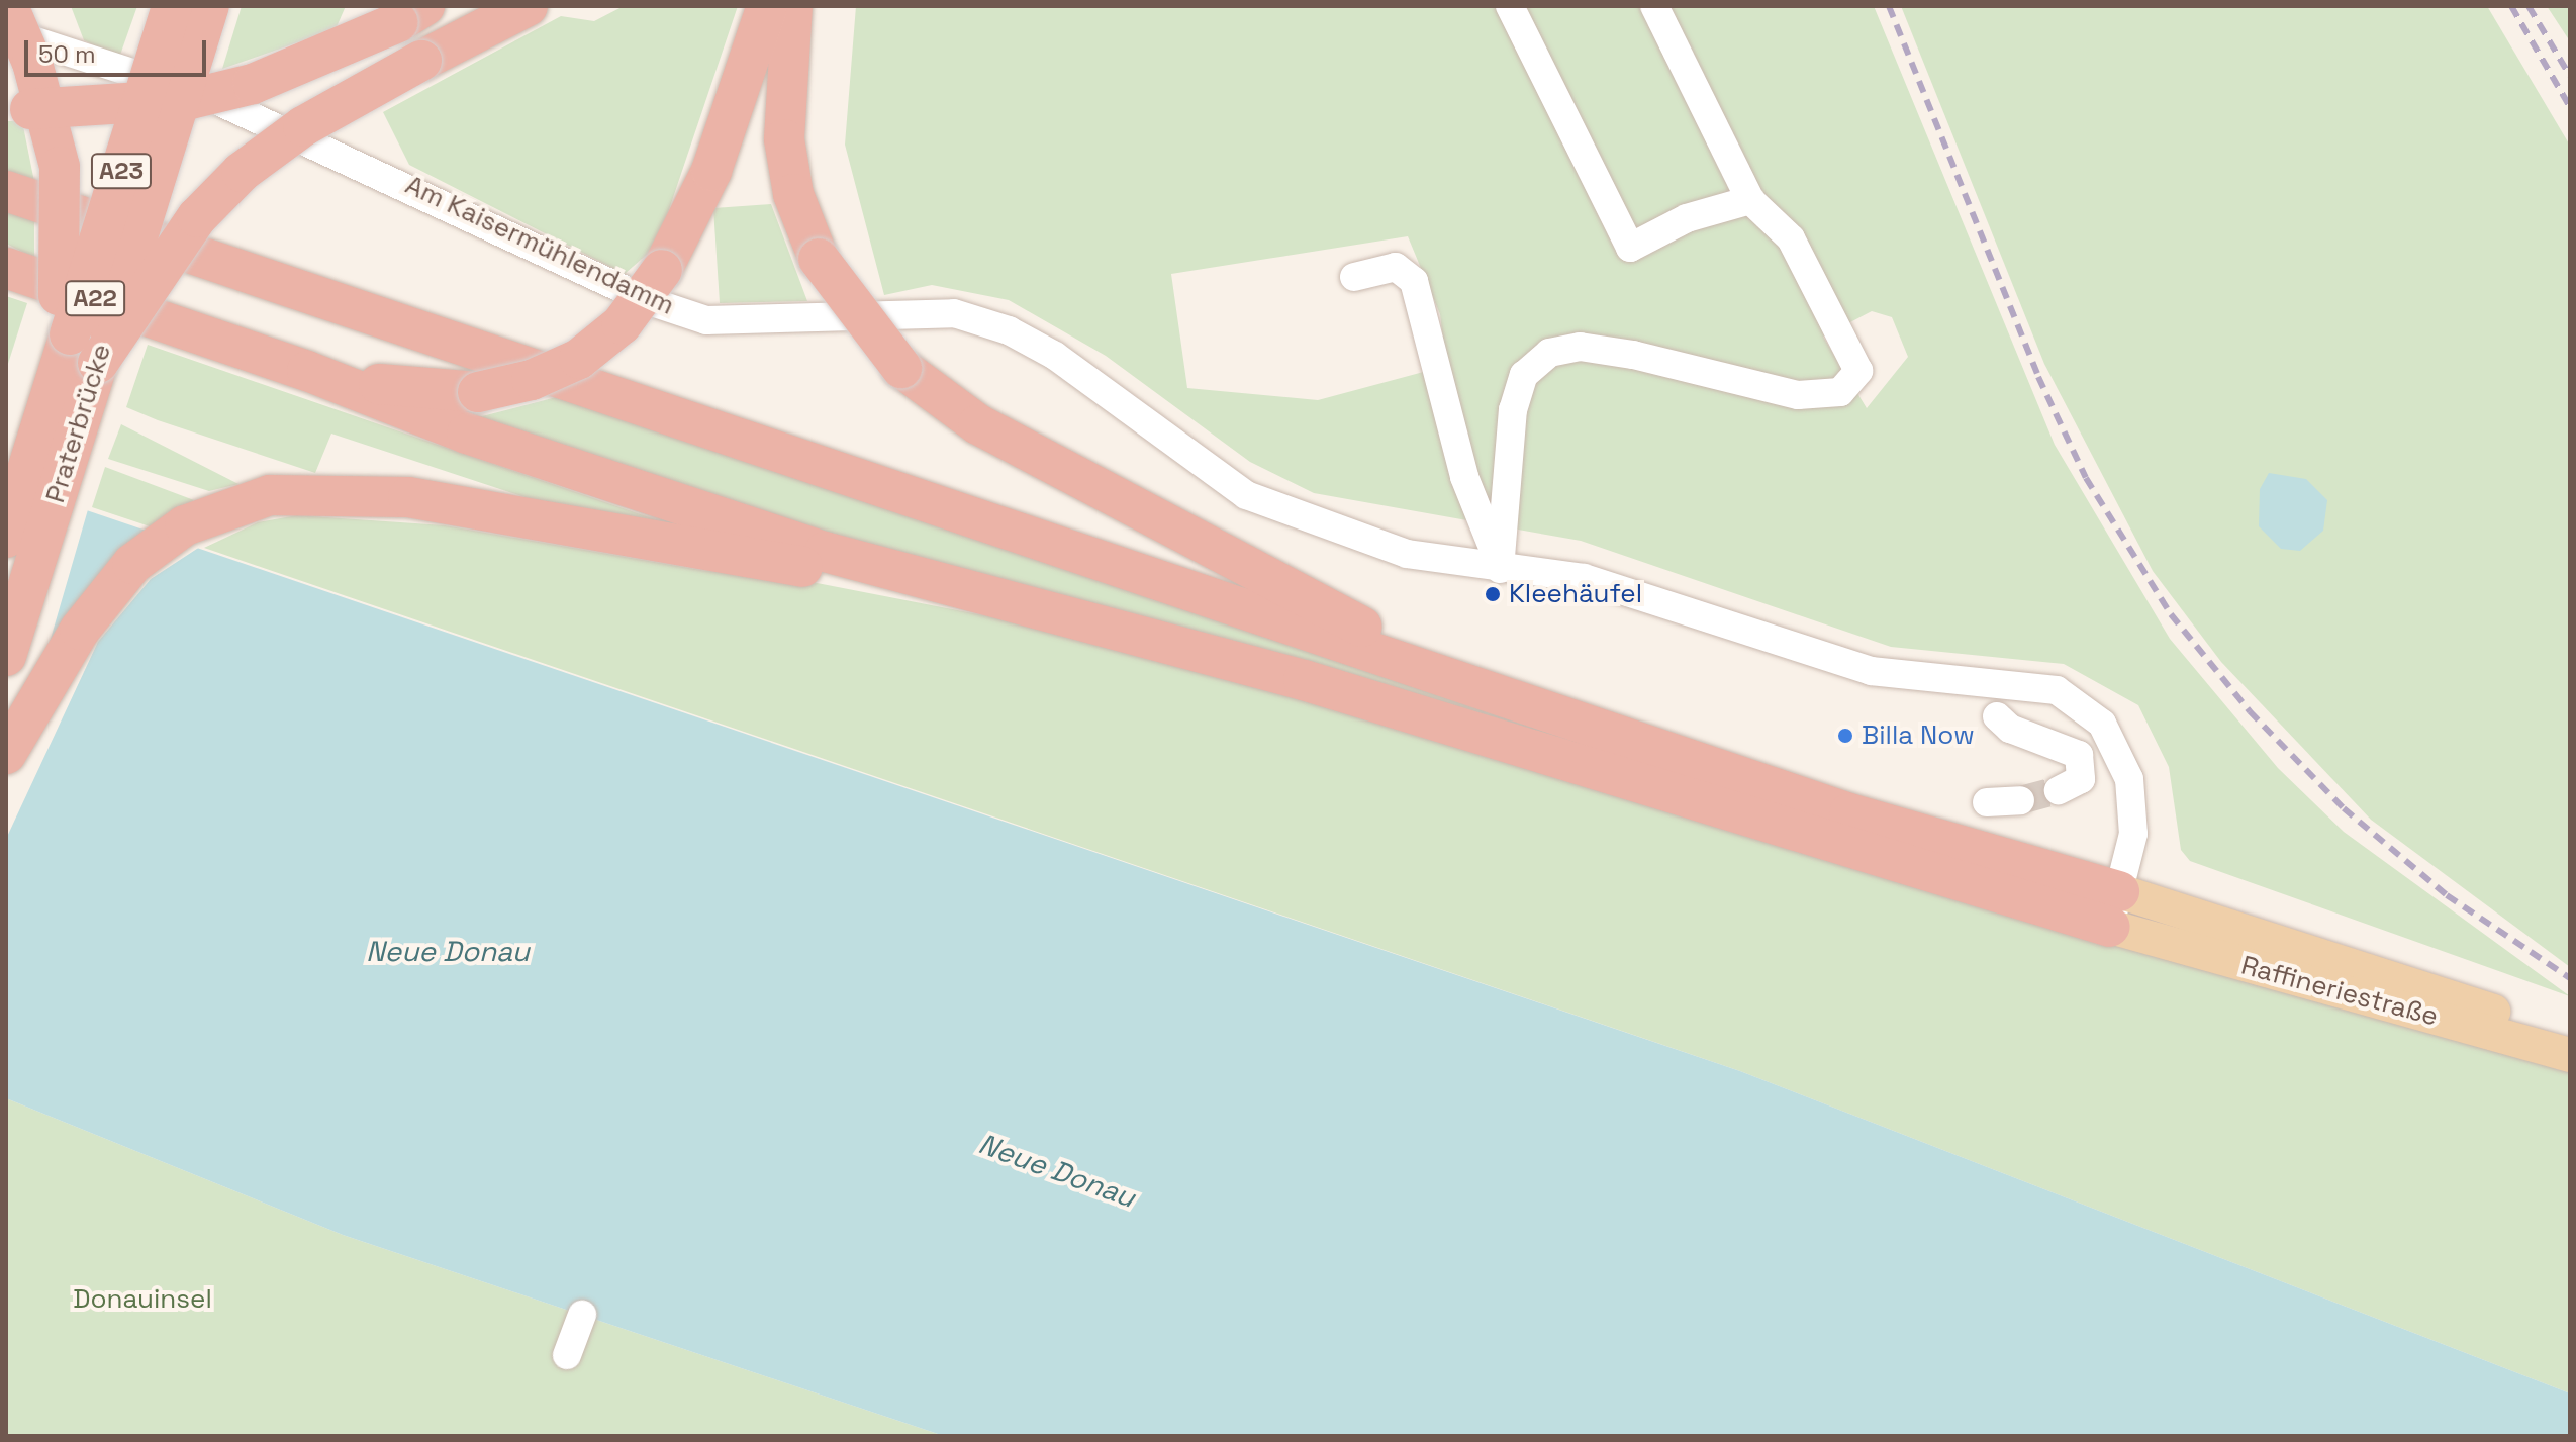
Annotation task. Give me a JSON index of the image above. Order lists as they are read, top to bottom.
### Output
{
  "streets": {
    "highway": ["A23", "A22", "Praterbrücke"],
    "main road": ["Raffineriestraße"],
    "street": ["Am Kaisermühlendamm"]
  },
  "crossings": [
    ["Am Kaisermühlendamm", "Raffineriestraße"]
  ],
  "water": ["Neue Donau"],
  "parks": ["Donauinsel"],
  "places": ["Kleehäufel", "Billa Now"],
  "scale_bar": "50 m"
}
